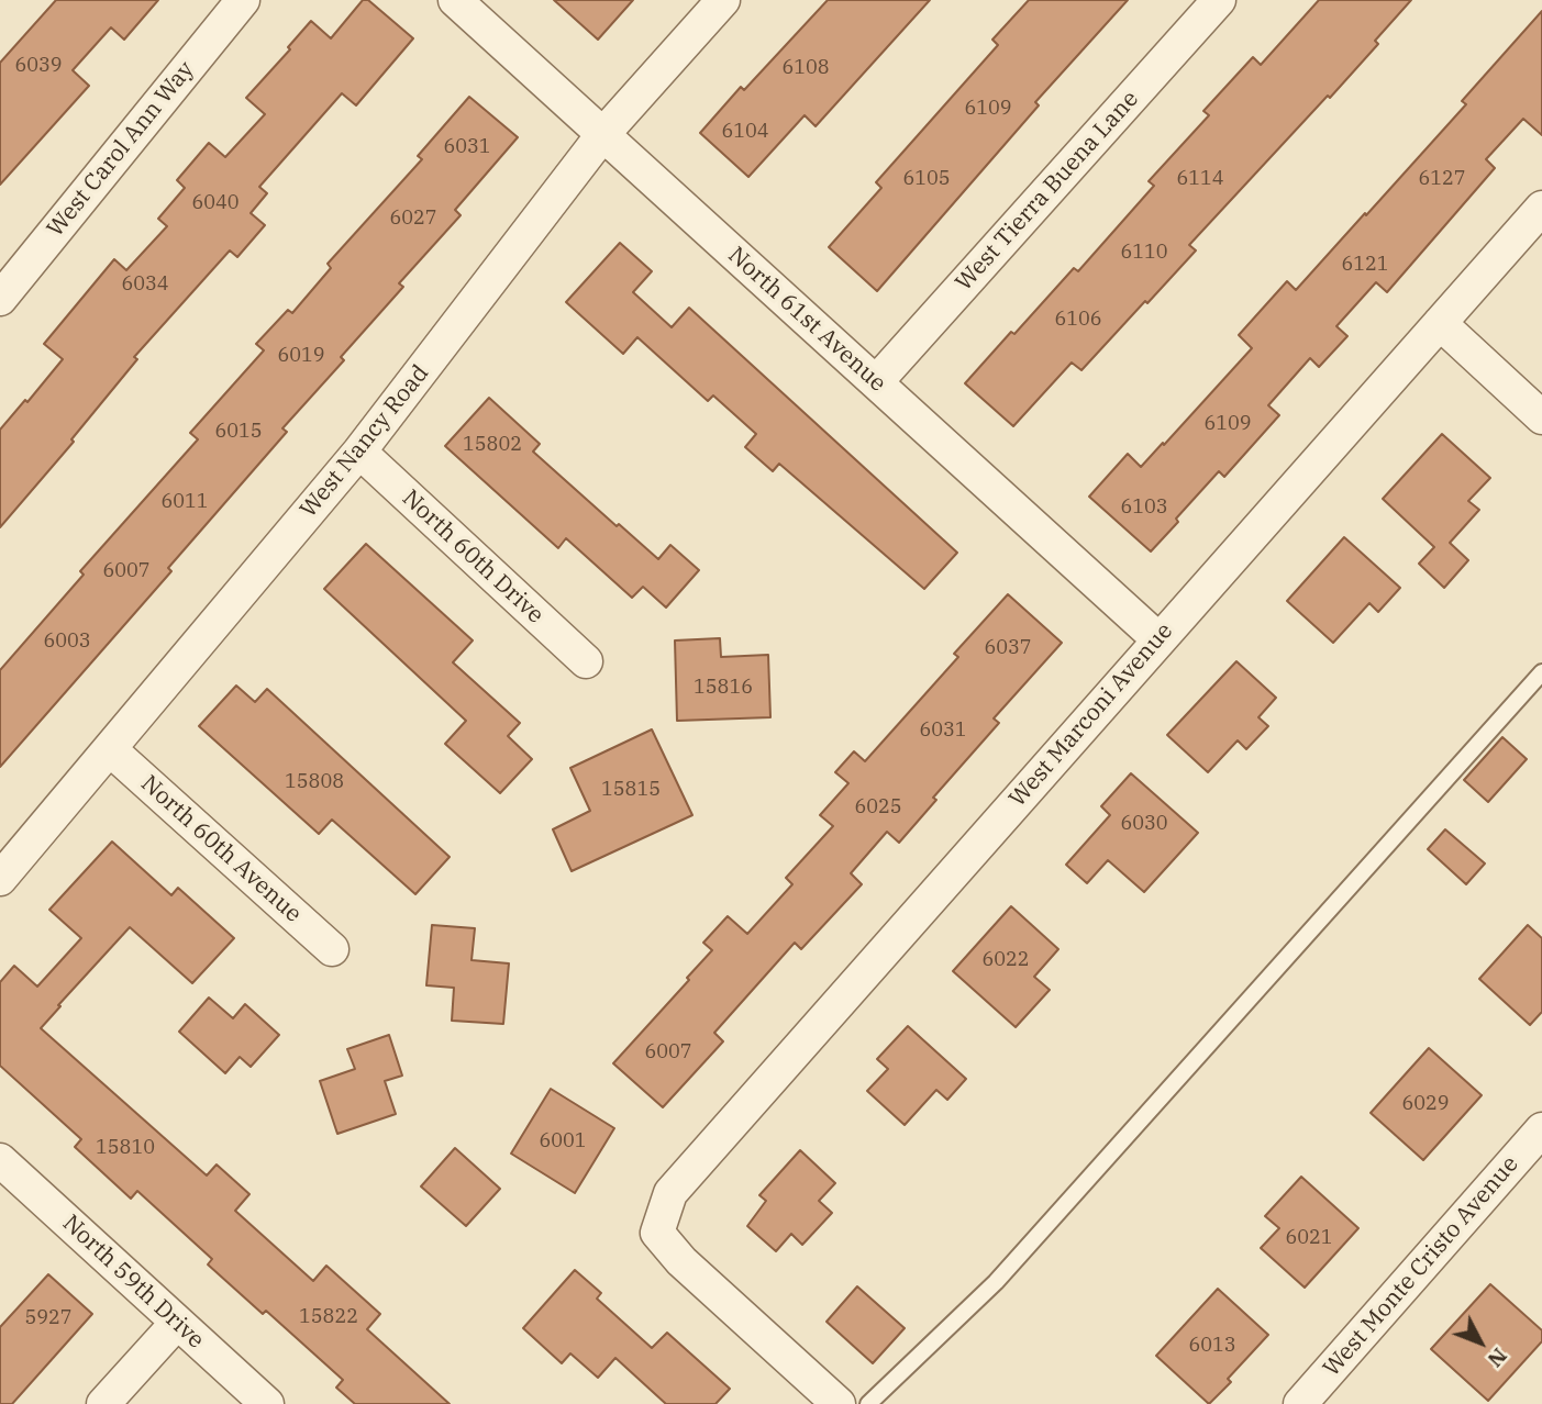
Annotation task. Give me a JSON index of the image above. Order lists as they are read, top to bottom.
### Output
{
  "streets": {
    "street": [
      "West Carol Ann Way",
      "West Tierra Buena Lane",
      "North 61st Avenue",
      "West Nancy Road",
      "North 60th Drive",
      "West Marconi Avenue",
      "North 60th Avenue",
      "West Monte Cristo Avenue",
      "North 59th Drive"
    ]
  },
  "crossings": [
    ["West Tierra Buena Lane", "North 61st Avenue"],
    ["North 61st Avenue", "West Nancy Road"],
    ["North 61st Avenue", "West Marconi Avenue"],
    ["West Nancy Road", "North 60th Drive"],
    ["West Nancy Road", "North 60th Avenue"]
  ],
  "house_numbers": [
    "6039",
    "6108",
    "6109",
    "6104",
    "6031",
    "6105",
    "6114",
    "6127",
    "6040",
    "6027",
    "6110",
    "6121",
    "6034",
    "6106",
    "6019",
    "6109",
    "6015",
    "15802",
    "6011",
    "6103",
    "6007",
    "6003",
    "6037",
    "15816",
    "6031",
    "15808",
    "15815",
    "6025",
    "6030",
    "6022",
    "6007",
    "6029",
    "6001",
    "15810",
    "6021",
    "15822",
    "5927",
    "6013"
  ],
  "north": "bottom right"
}
